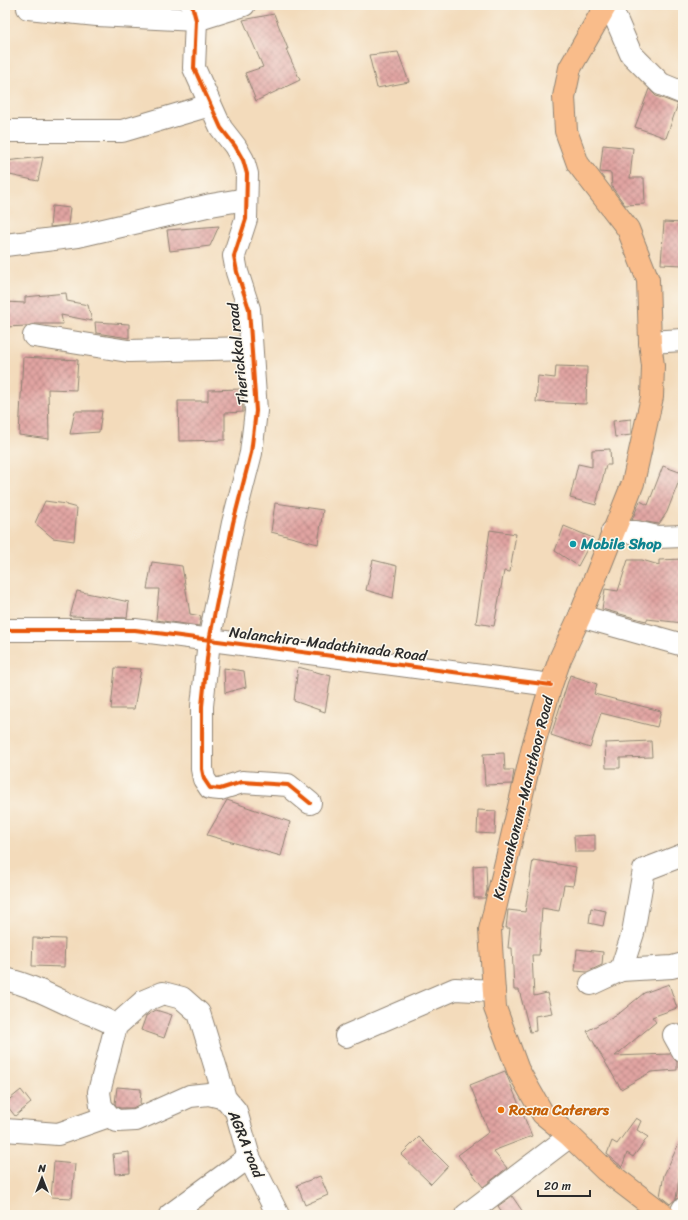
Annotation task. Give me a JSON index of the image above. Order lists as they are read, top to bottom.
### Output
{
  "streets": {
    "main road": ["Kuravankonam-Maruthoor Road"],
    "street": ["Therickkal road", "Nalanchira-Madathinada Road", "AGRA road"]
  },
  "crossings": [
    ["Therickkal road", "Nalanchira-Madathinada Road"],
    ["Nalanchira-Madathinada Road", "Kuravankonam-Maruthoor Road"]
  ],
  "places": ["Mobile Shop", "Rosna Caterers"],
  "scale_bar": "20 m",
  "north": "top"
}
